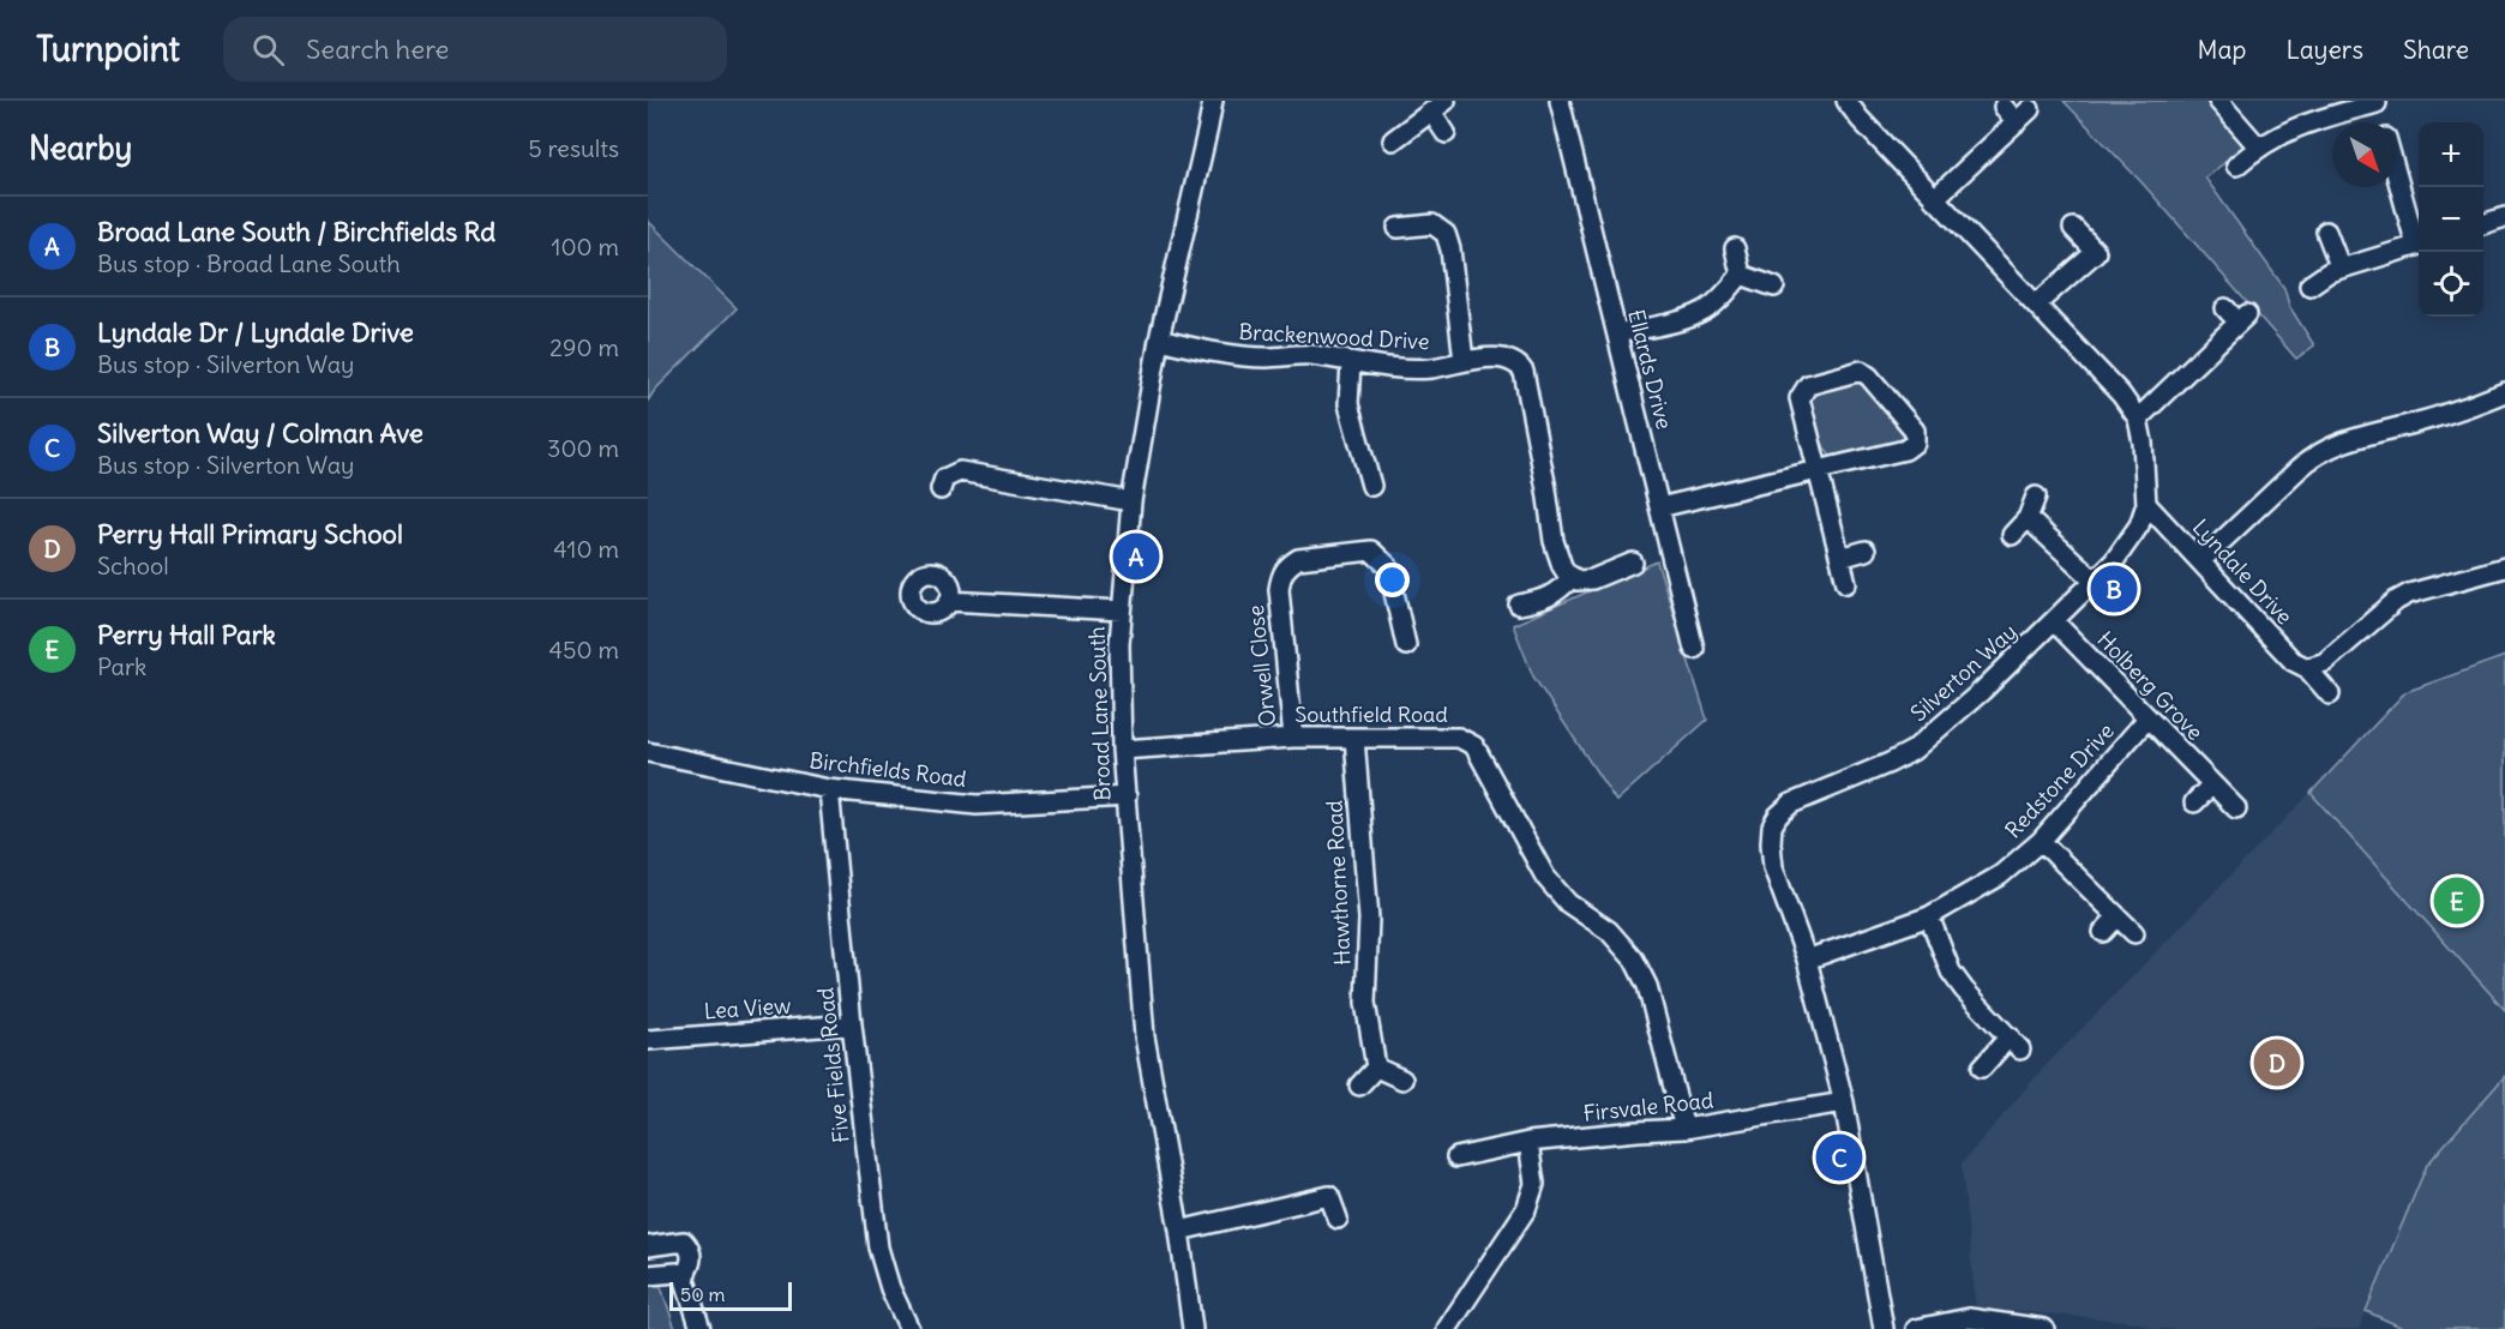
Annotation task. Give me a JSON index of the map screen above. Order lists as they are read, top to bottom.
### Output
{
  "streets": {
    "street": [
      "Brackenwood Drive",
      "Ellards Drive",
      "Lyndale Drive",
      "Orwell Close",
      "Silverton Way",
      "Holberg Grove",
      "Broad Lane South",
      "Southfield Road",
      "Birchfields Road",
      "Redstone Drive",
      "Hawthorne Road",
      "Lea View",
      "Five Fields Road",
      "Firsvale Road"
    ]
  },
  "crossings": [
    ["Brackenwood Drive", "Broad Lane South"],
    ["Lyndale Drive", "Silverton Way"],
    ["Orwell Close", "Southfield Road"],
    ["Silverton Way", "Holberg Grove"],
    ["Silverton Way", "Redstone Drive"],
    ["Silverton Way", "Firsvale Road"],
    ["Holberg Grove", "Redstone Drive"],
    ["Broad Lane South", "Southfield Road"],
    ["Broad Lane South", "Birchfields Road"],
    ["Southfield Road", "Hawthorne Road"],
    ["Southfield Road", "Firsvale Road"],
    ["Birchfields Road", "Five Fields Road"],
    ["Lea View", "Five Fields Road"]
  ],
  "scale_bar": "50 m",
  "north": "bottom right",
  "page": {
    "header": "Turnpoint",
    "search": "Search here",
    "nav": ["Map", "Layers", "Share"],
    "heading": ["Nearby", "5 results"],
    "map_buttons": ["+", "−"],
    "list": [
      {
        "mark": "A",
        "name": "Broad Lane South / Birchfields Rd",
        "note": "Bus stop · Broad Lane South",
        "value": "100 m"
      },
      {
        "mark": "B",
        "name": "Lyndale Dr / Lyndale Drive",
        "note": "Bus stop · Silverton Way",
        "value": "290 m"
      },
      {
        "mark": "C",
        "name": "Silverton Way / Colman Ave",
        "note": "Bus stop · Silverton Way",
        "value": "300 m"
      },
      {
        "mark": "D",
        "name": "Perry Hall Primary School",
        "note": "School",
        "value": "410 m"
      },
      {
        "mark": "E",
        "name": "Perry Hall Park",
        "note": "Park",
        "value": "450 m"
      }
    ],
    "pins": [
      "A",
      "B",
      "E",
      "D",
      "C"
    ],
    "scale": "50 m"
  }
}
